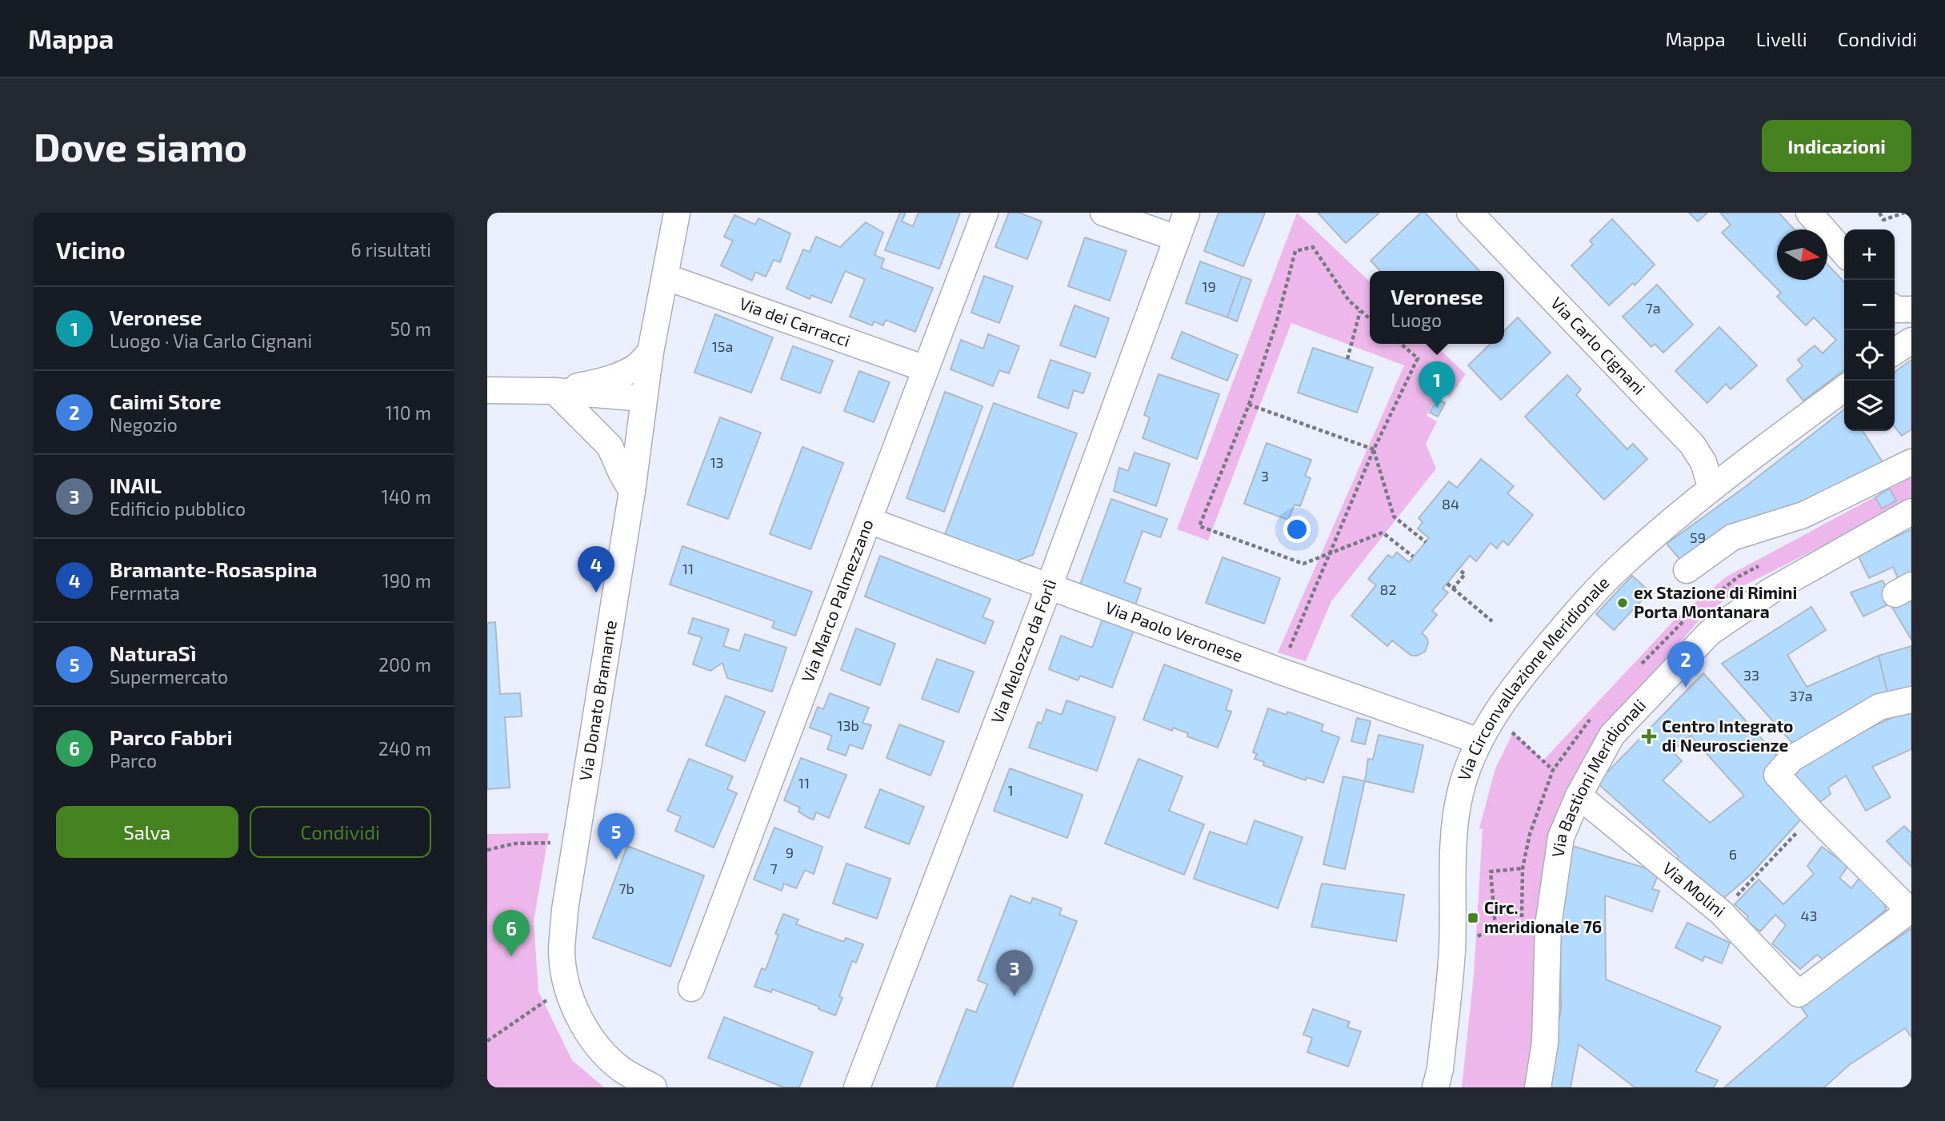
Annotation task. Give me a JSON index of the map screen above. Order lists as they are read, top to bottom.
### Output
{
  "streets": {
    "street": [
      "Via dei Carracci",
      "Via Carlo Cignani",
      "Via Marco Palmezzano",
      "Via Paolo Veronese",
      "Via Melozzo da Forlì",
      "Via Circonvallazione Meridionale",
      "Via Donato Bramante",
      "Via Bastioni Meridionali",
      "Via Molini"
    ]
  },
  "crossings": [
    ["Via dei Carracci", "Via Marco Palmezzano"],
    ["Via dei Carracci", "Via Donato Bramante"],
    ["Via Carlo Cignani", "Via Circonvallazione Meridionale"],
    ["Via Marco Palmezzano", "Via Paolo Veronese"],
    ["Via Paolo Veronese", "Via Melozzo da Forlì"],
    ["Via Paolo Veronese", "Via Circonvallazione Meridionale"],
    ["Via Bastioni Meridionali", "Via Molini"]
  ],
  "places": {
    "other": ["ex Stazione di Rimini Porta Montanara"],
    "health": ["Centro Integrato di Neuroscienze"],
    "transit": ["Circ. meridionale 76"]
  },
  "house_numbers": [
    "19",
    "7a",
    "15a",
    "13",
    "3",
    "84",
    "59",
    "11",
    "82",
    "33",
    "37a",
    "13b",
    "11",
    "1",
    "9",
    "6",
    "7",
    "7b",
    "43"
  ],
  "north": "right",
  "page": {
    "header": "Mappa",
    "nav": ["Mappa", "Livelli", "Condividi"],
    "buttons": [
      "Indicazioni",
      ["Salva", "Condividi"]
    ],
    "title": "Dove siamo",
    "heading": ["Vicino", "6 risultati"],
    "map_buttons": ["+", "−"],
    "popup": ["Veronese", "Luogo"],
    "list": [
      {
        "mark": "1",
        "name": "Veronese",
        "note": "Luogo · Via Carlo Cignani",
        "value": "50 m"
      },
      {
        "mark": "2",
        "name": "Caimi Store",
        "note": "Negozio",
        "value": "110 m"
      },
      {
        "mark": "3",
        "name": "INAIL",
        "note": "Edificio pubblico",
        "value": "140 m"
      },
      {
        "mark": "4",
        "name": "Bramante-Rosaspina",
        "note": "Fermata",
        "value": "190 m"
      },
      {
        "mark": "5",
        "name": "NaturaSì",
        "note": "Supermercato",
        "value": "200 m"
      },
      {
        "mark": "6",
        "name": "Parco Fabbri",
        "note": "Parco",
        "value": "240 m"
      }
    ],
    "pins": [
      "1",
      "4",
      "2",
      "5",
      "6",
      "3"
    ]
  }
}
